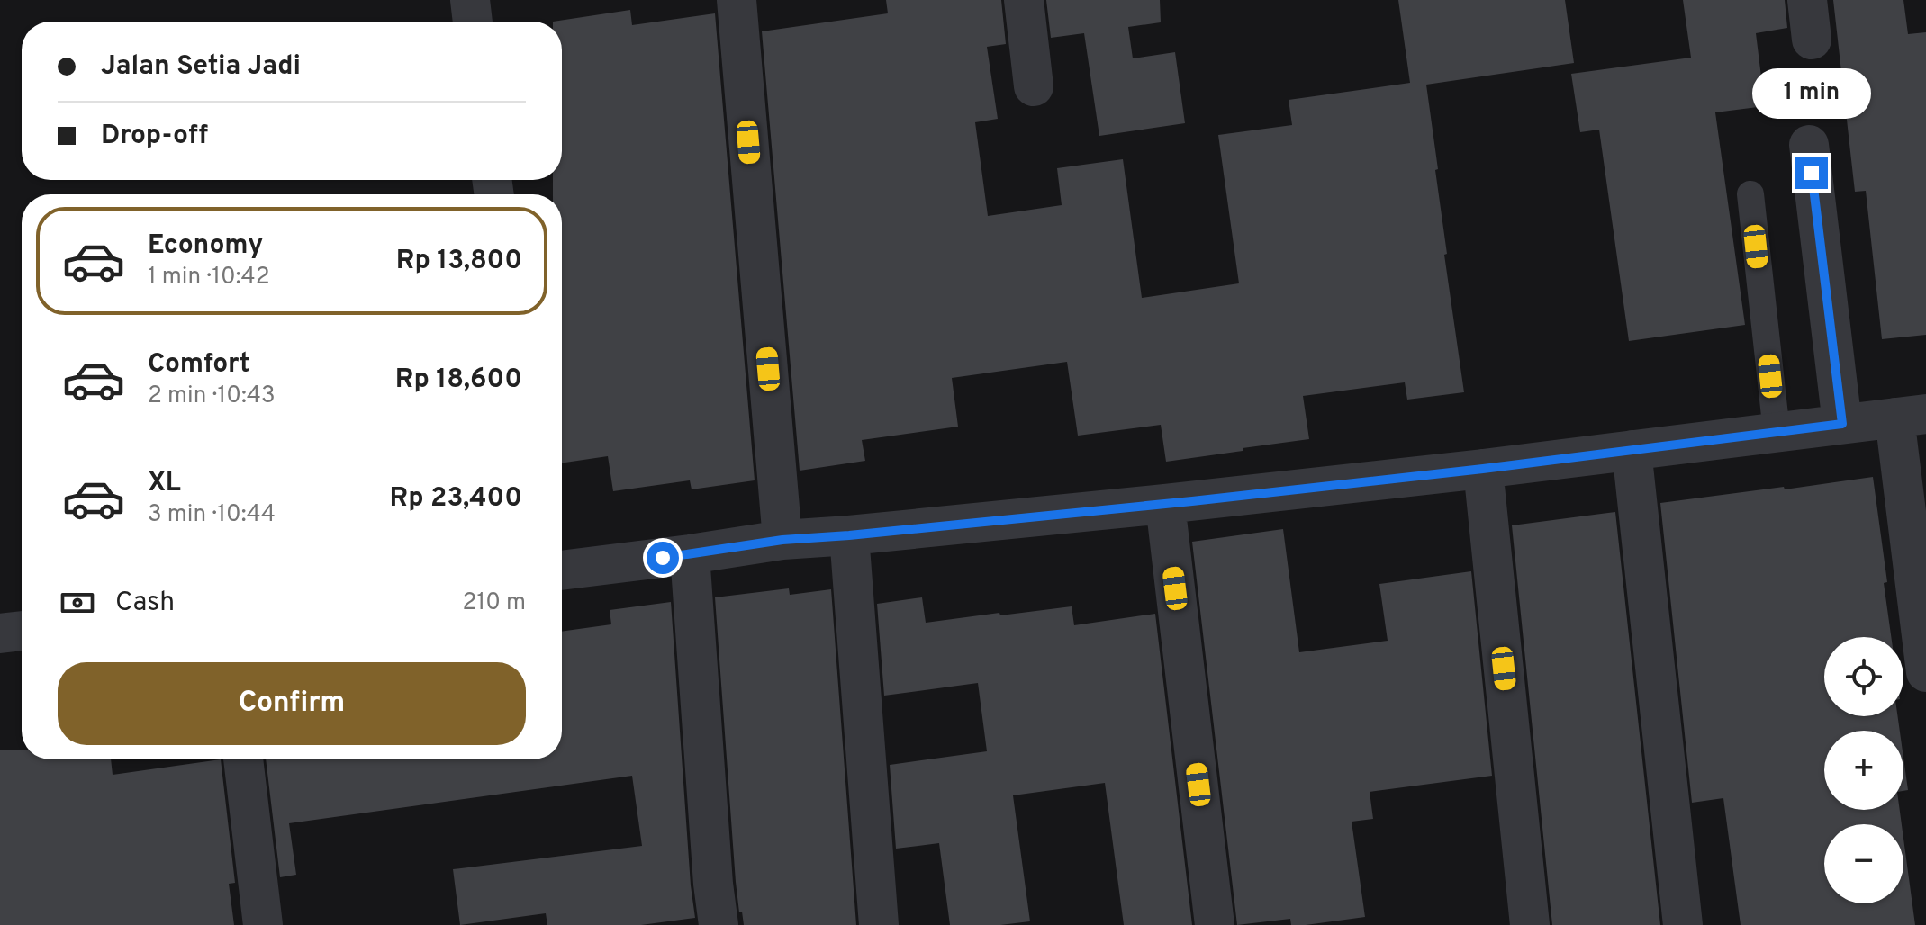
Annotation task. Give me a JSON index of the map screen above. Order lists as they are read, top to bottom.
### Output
{
  "page": {
    "banner": ["Jalan Setia Jadi", "Drop-off"],
    "bubble": "1 min",
    "list": [
      {
        "name": "Economy",
        "note": "1 min · 10:42",
        "value": "Rp 13,800"
      },
      {
        "name": "Comfort",
        "note": "2 min · 10:43",
        "value": "Rp 18,600"
      },
      {
        "name": "XL",
        "note": "3 min · 10:44",
        "value": "Rp 23,400"
      }
    ],
    "pay": ["Cash", "210 m"],
    "map_buttons": ["+", "−"],
    "buttons": "Confirm"
  }
}
